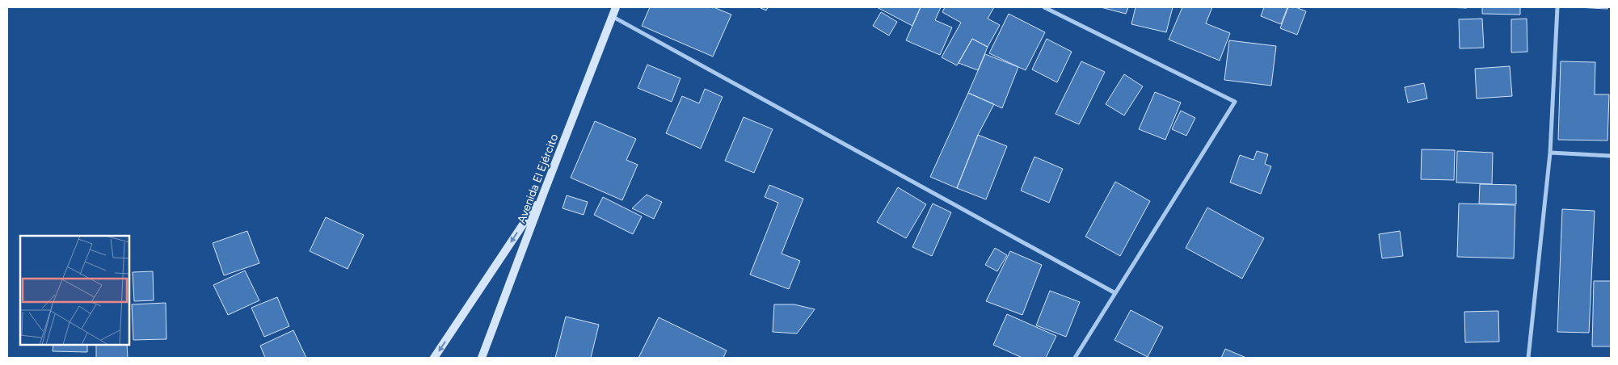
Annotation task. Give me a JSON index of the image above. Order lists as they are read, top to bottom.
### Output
{
  "streets": {
    "street": ["Avenida El Ejército"]
  }
}
